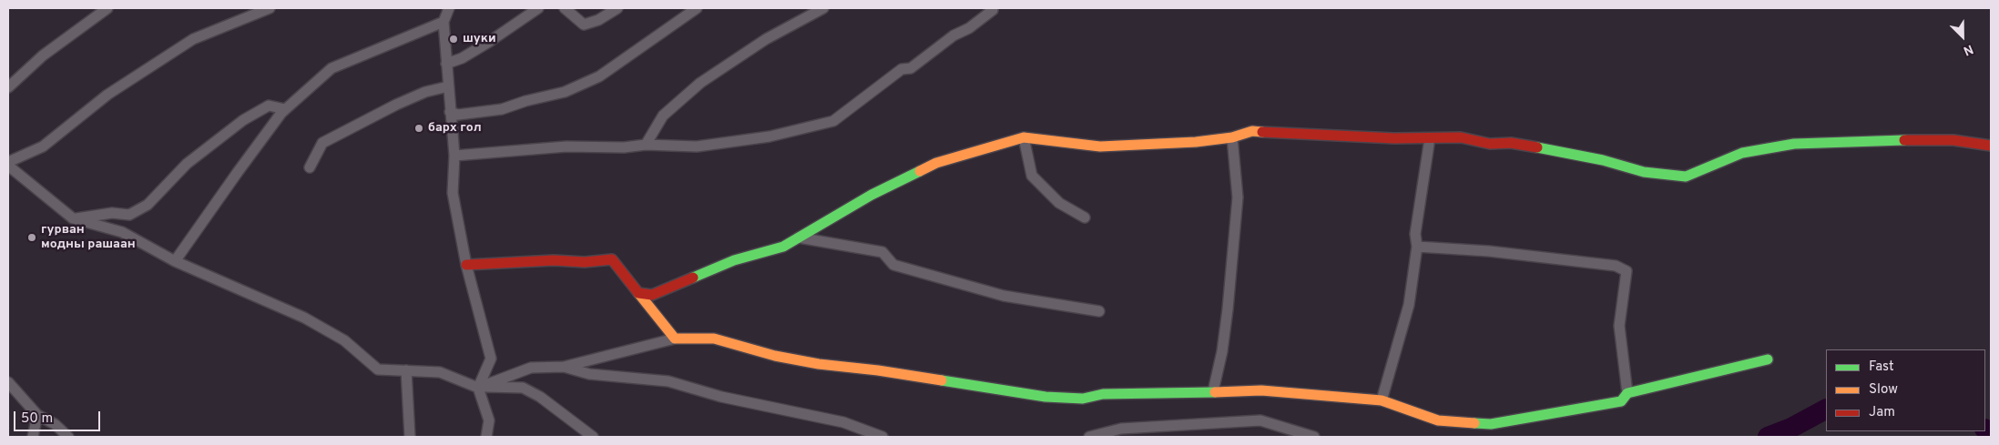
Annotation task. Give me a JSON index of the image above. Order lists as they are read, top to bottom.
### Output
{
  "places": ["шуки", "барх гол", "гурван модны рашаан"],
  "legend": ["Fast", "Slow", "Jam"],
  "scale_bar": "50 m",
  "north": "bottom right"
}
